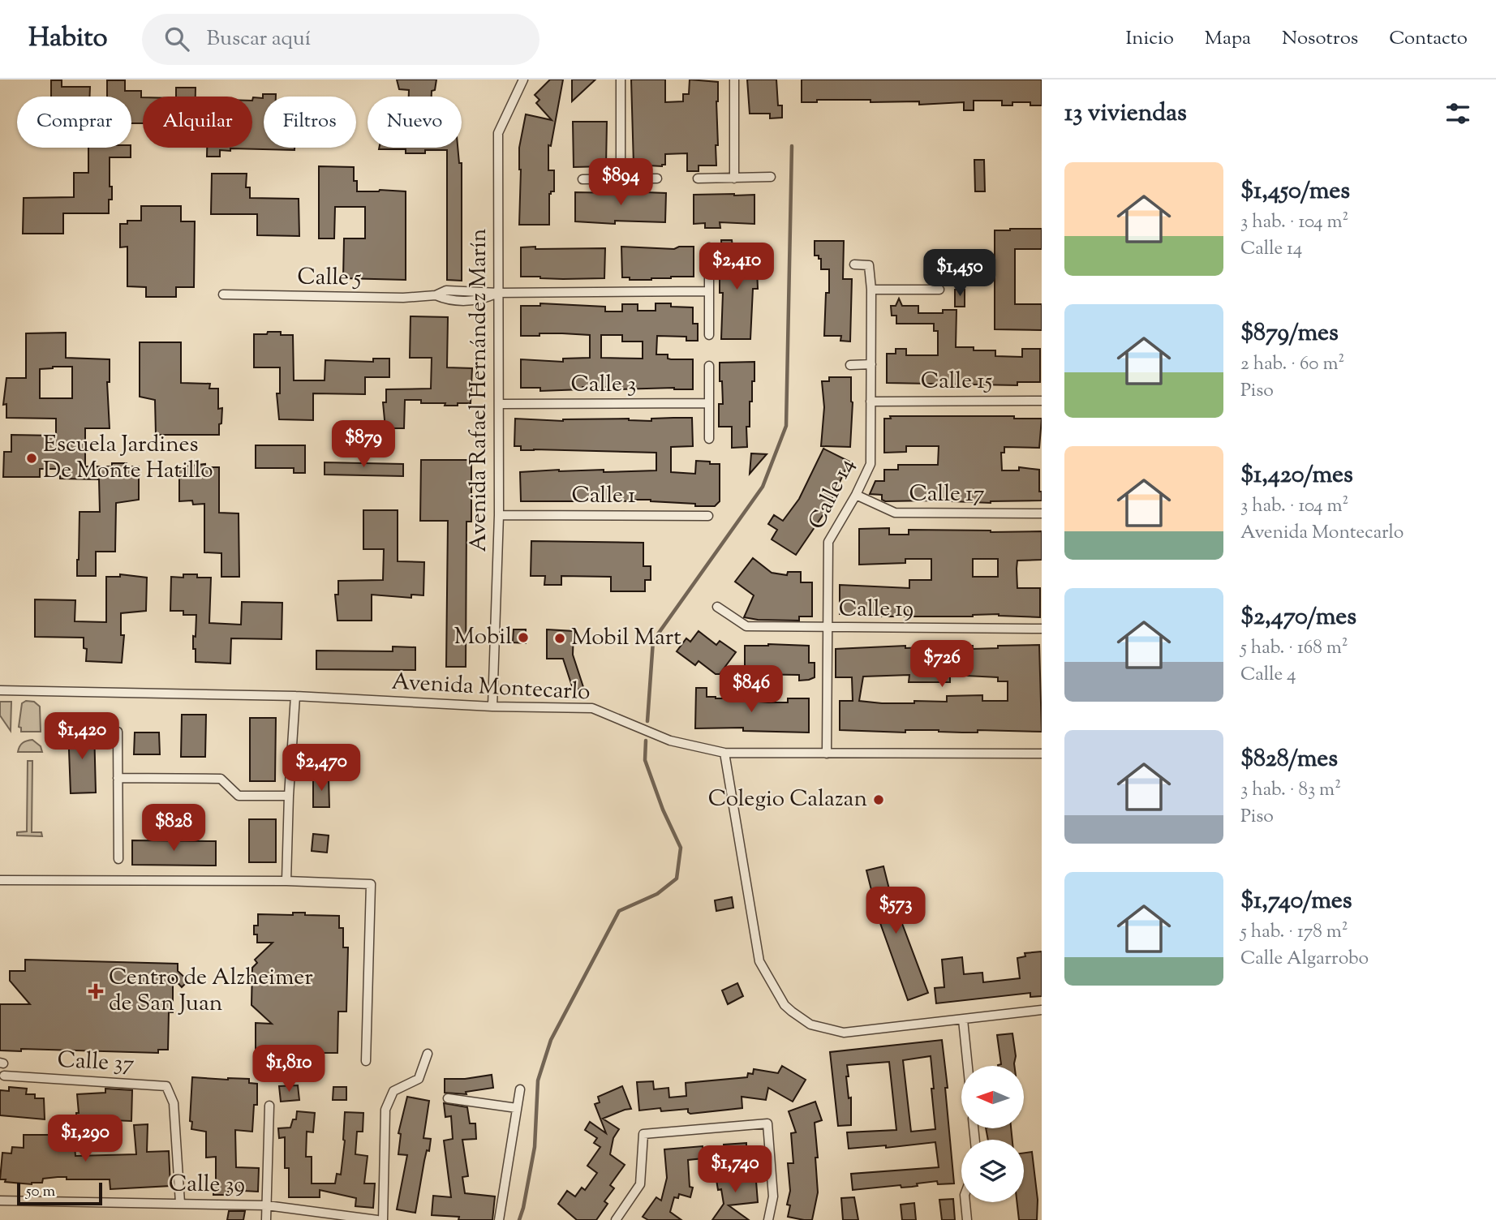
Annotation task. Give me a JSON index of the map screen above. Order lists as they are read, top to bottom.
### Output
{
  "streets": {
    "street": [
      "Calle 5",
      "Calle 15",
      "Calle 3",
      "Avenida Rafael Hernández Marín",
      "Calle 14",
      "Calle 17",
      "Calle 1",
      "Calle 19",
      "Avenida Montecarlo",
      "Calle 37",
      "Calle 39"
    ]
  },
  "crossings": [
    ["Calle 5", "Avenida Rafael Hernández Marín"],
    ["Calle 15", "Calle 14"],
    ["Calle 3", "Avenida Rafael Hernández Marín"],
    ["Avenida Rafael Hernández Marín", "Calle 1"],
    ["Avenida Rafael Hernández Marín", "Avenida Montecarlo"],
    ["Calle 14", "Calle 17"],
    ["Calle 14", "Calle 19"],
    ["Calle 14", "Avenida Montecarlo"],
    ["Calle 37", "Calle 39"]
  ],
  "places": {
    "other": [
      "Escuela Jardines De Monte Hatillo",
      "Mobil",
      "Mobil Mart",
      "Colegio Calazan"
    ],
    "health": ["Centro de Alzheimer de San Juan"]
  },
  "scale_bar": "50 m",
  "north": "left",
  "page": {
    "header": "Habito",
    "search": "Buscar aquí",
    "nav": [
      "Inicio",
      "Mapa",
      "Nosotros",
      "Contacto"
    ],
    "heading": "13 viviendas",
    "chip": [
      "Comprar",
      "Alquilar",
      "Filtros",
      "Nuevo"
    ],
    "list": [
      {
        "name": "$1,450/mes",
        "note": "3 hab. · 104 m² · Calle 14"
      },
      {
        "name": "$879/mes",
        "note": "2 hab. · 60 m² · Piso"
      },
      {
        "name": "$1,420/mes",
        "note": "3 hab. · 104 m² · Avenida Montecarlo"
      },
      {
        "name": "$2,470/mes",
        "note": "5 hab. · 168 m² · Calle 4"
      },
      {
        "name": "$828/mes",
        "note": "3 hab. · 83 m² · Piso"
      },
      {
        "name": "$1,740/mes",
        "note": "5 hab. · 178 m² · Calle Algarrobo"
      }
    ],
    "price": [
      "$894",
      "$2,410",
      "$1,450",
      "$879",
      "$726",
      "$846",
      "$1,420",
      "$2,470",
      "$828",
      "$573",
      "$1,810",
      "$1,290",
      "$1,740"
    ],
    "scale": "50 m"
  }
}
